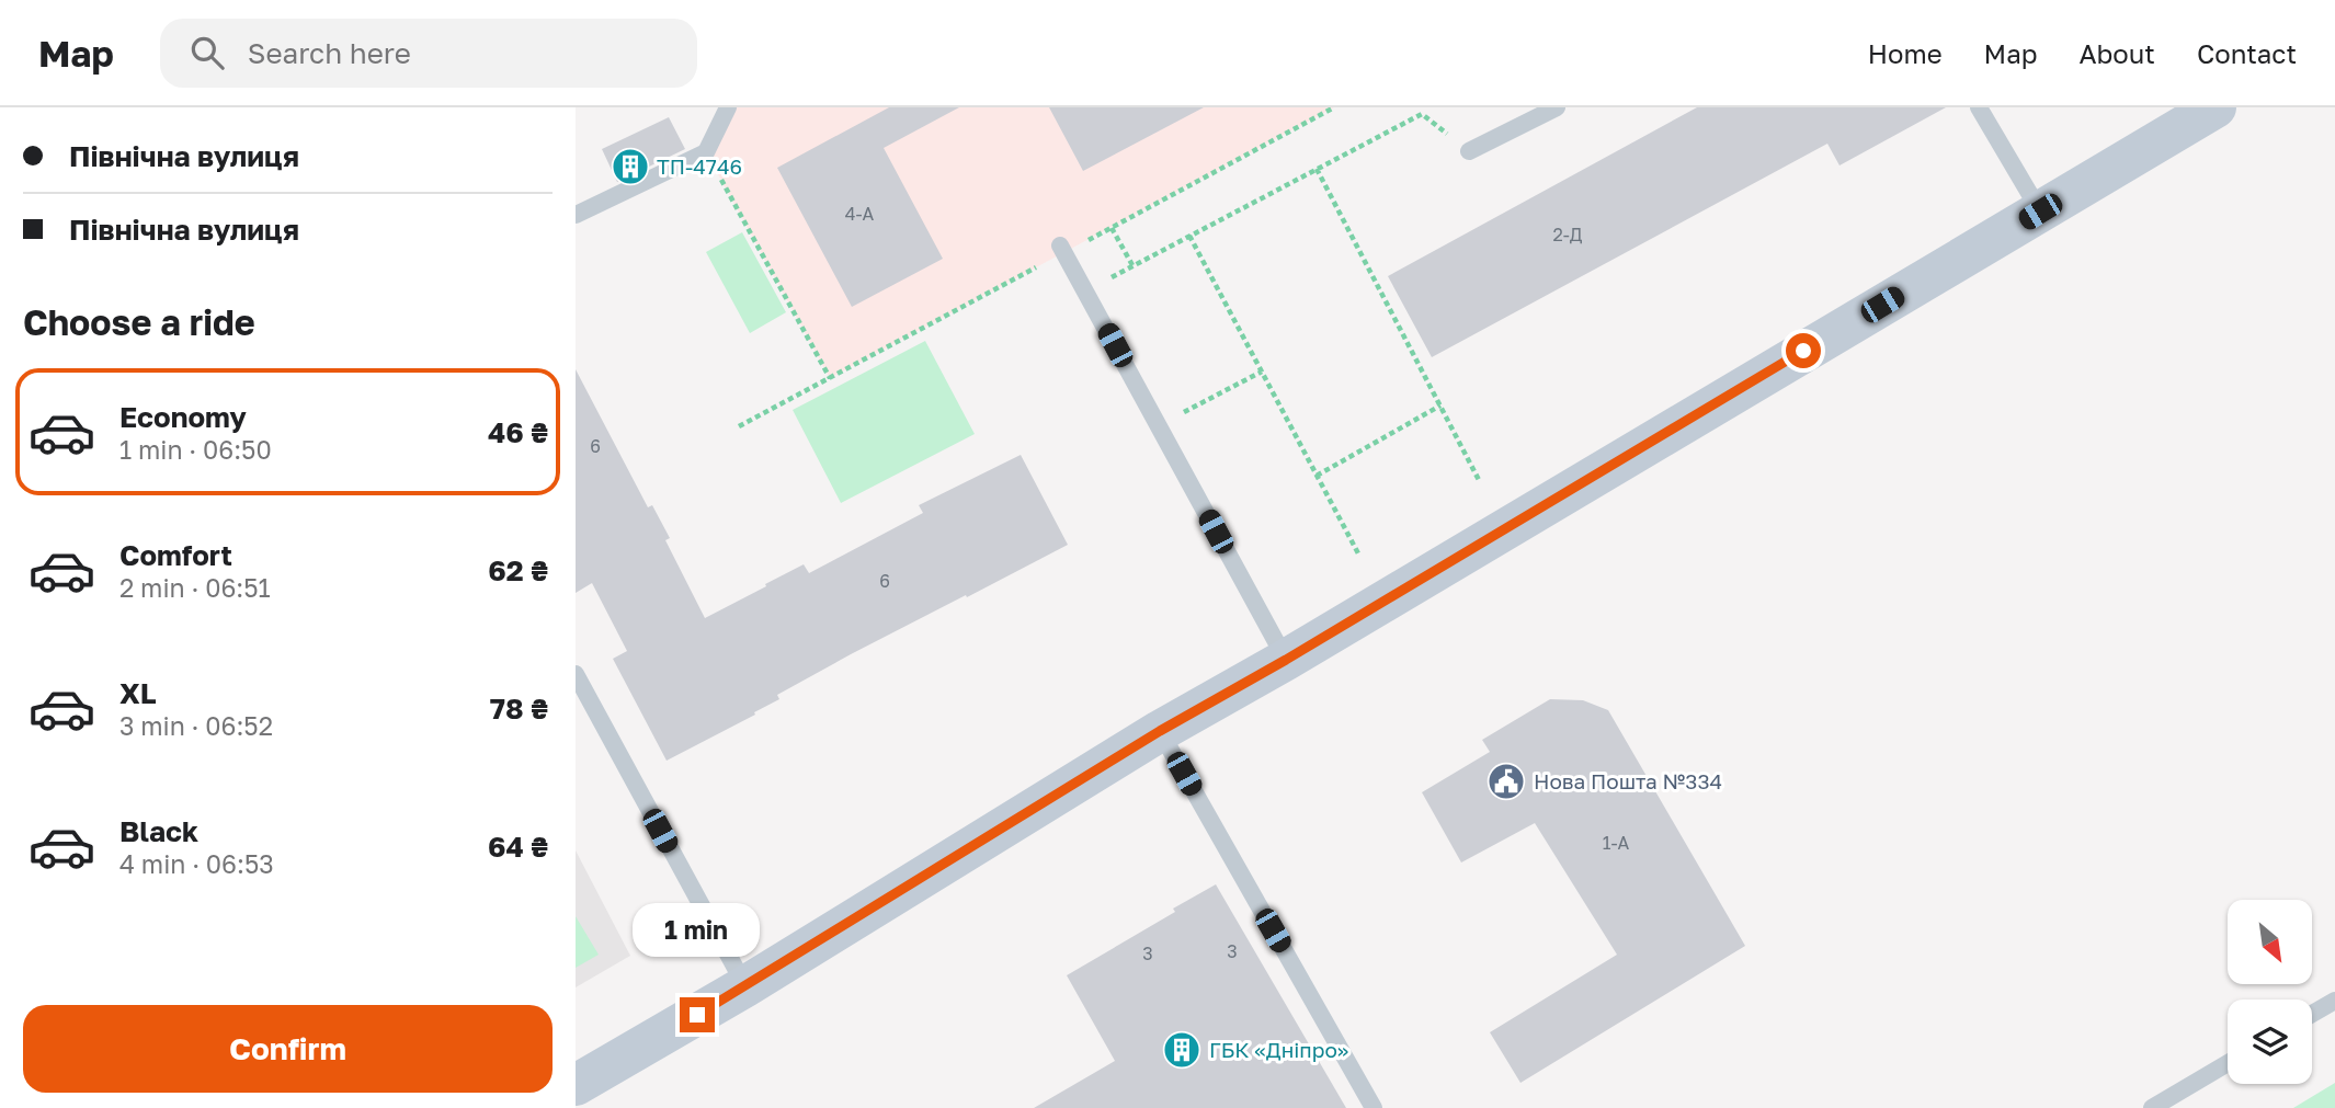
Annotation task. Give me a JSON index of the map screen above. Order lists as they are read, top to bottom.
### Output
{
  "places": {
    "building": ["ТП-4746", "ГБК «Дніпро»"],
    "public building": ["Нова Пошта №334"]
  },
  "house_numbers": [
    "4-А",
    "2-Д",
    "6",
    "6",
    "1-А",
    "3",
    "3"
  ],
  "north": "bottom right",
  "page": {
    "header": "Map",
    "search": "Search here",
    "nav": [
      "Home",
      "Map",
      "About",
      "Contact"
    ],
    "banner": ["Північна вулиця", "Північна вулиця"],
    "heading": "Choose a ride",
    "list": [
      {
        "name": "Economy",
        "note": "1 min · 06:50",
        "value": "46 ₴"
      },
      {
        "name": "Comfort",
        "note": "2 min · 06:51",
        "value": "62 ₴"
      },
      {
        "name": "XL",
        "note": "3 min · 06:52",
        "value": "78 ₴"
      },
      {
        "name": "Black",
        "note": "4 min · 06:53",
        "value": "64 ₴"
      }
    ],
    "bubble": "1 min",
    "buttons": "Confirm"
  }
}
